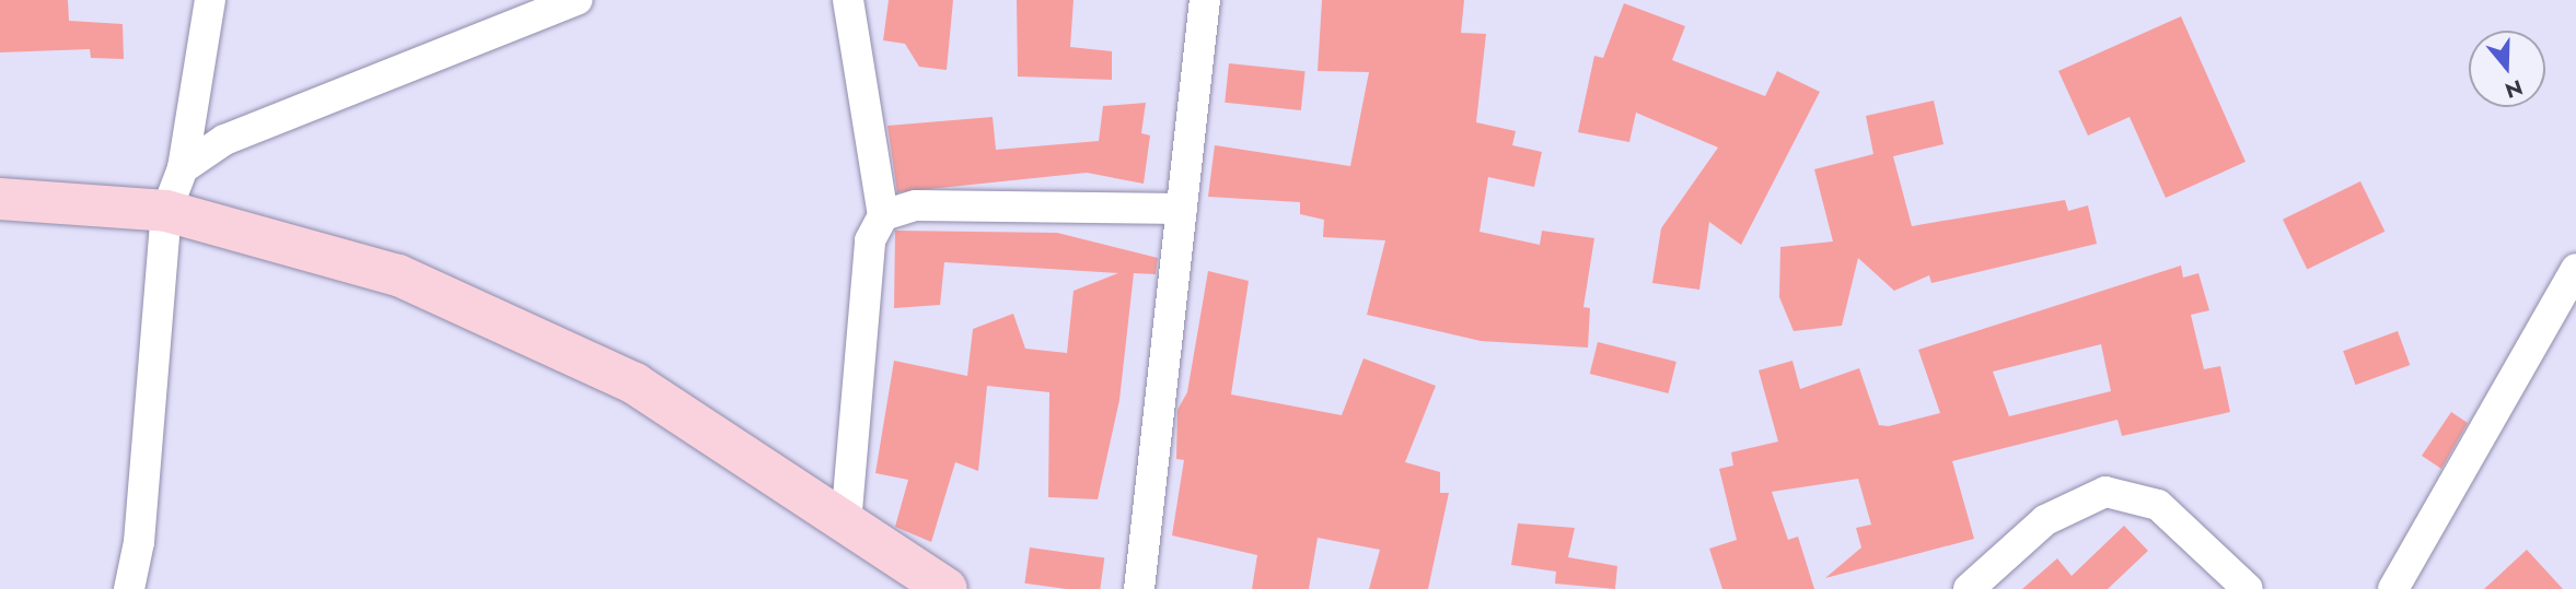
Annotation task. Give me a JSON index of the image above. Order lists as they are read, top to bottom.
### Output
{
  "north": "bottom"
}
